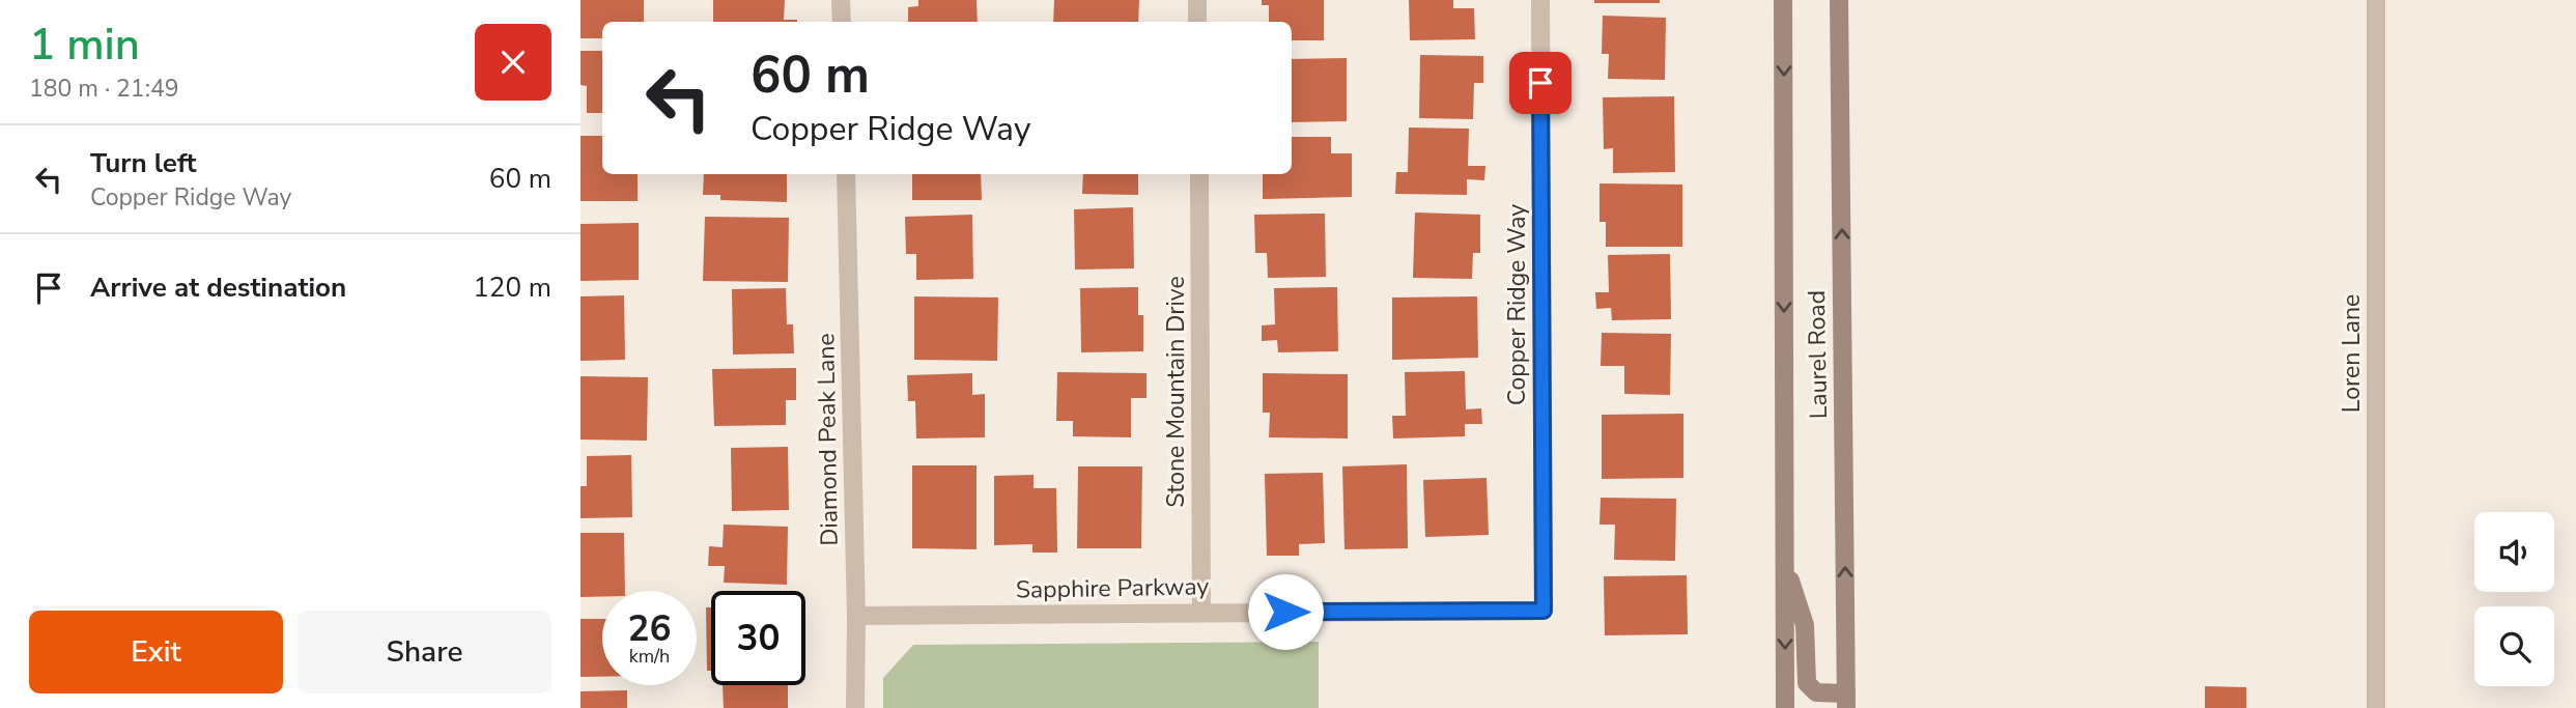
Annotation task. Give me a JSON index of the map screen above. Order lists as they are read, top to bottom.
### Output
{
  "streets": {
    "main road": ["Laurel Road"],
    "street": [
      "Copper Ridge Way",
      "Loren Lane",
      "Stone Mountain Drive",
      "Diamond Peak Lane",
      "Sapphire Parkway"
    ]
  },
  "crossings": [
    ["Copper Ridge Way", "Sapphire Parkway"],
    ["Stone Mountain Drive", "Sapphire Parkway"],
    ["Diamond Peak Lane", "Sapphire Parkway"]
  ],
  "page": {
    "heading": ["1 min", "180 m · 21:49"],
    "turn": ["60 m", "Copper Ridge Way"],
    "list": [
      {
        "name": "Turn left",
        "note": "Copper Ridge Way",
        "value": "60 m"
      },
      {
        "name": "Arrive at destination",
        "value": "120 m"
      }
    ],
    "speed": "26 km/h",
    "limit": "30",
    "buttons": ["Exit", "Share"]
  }
}
